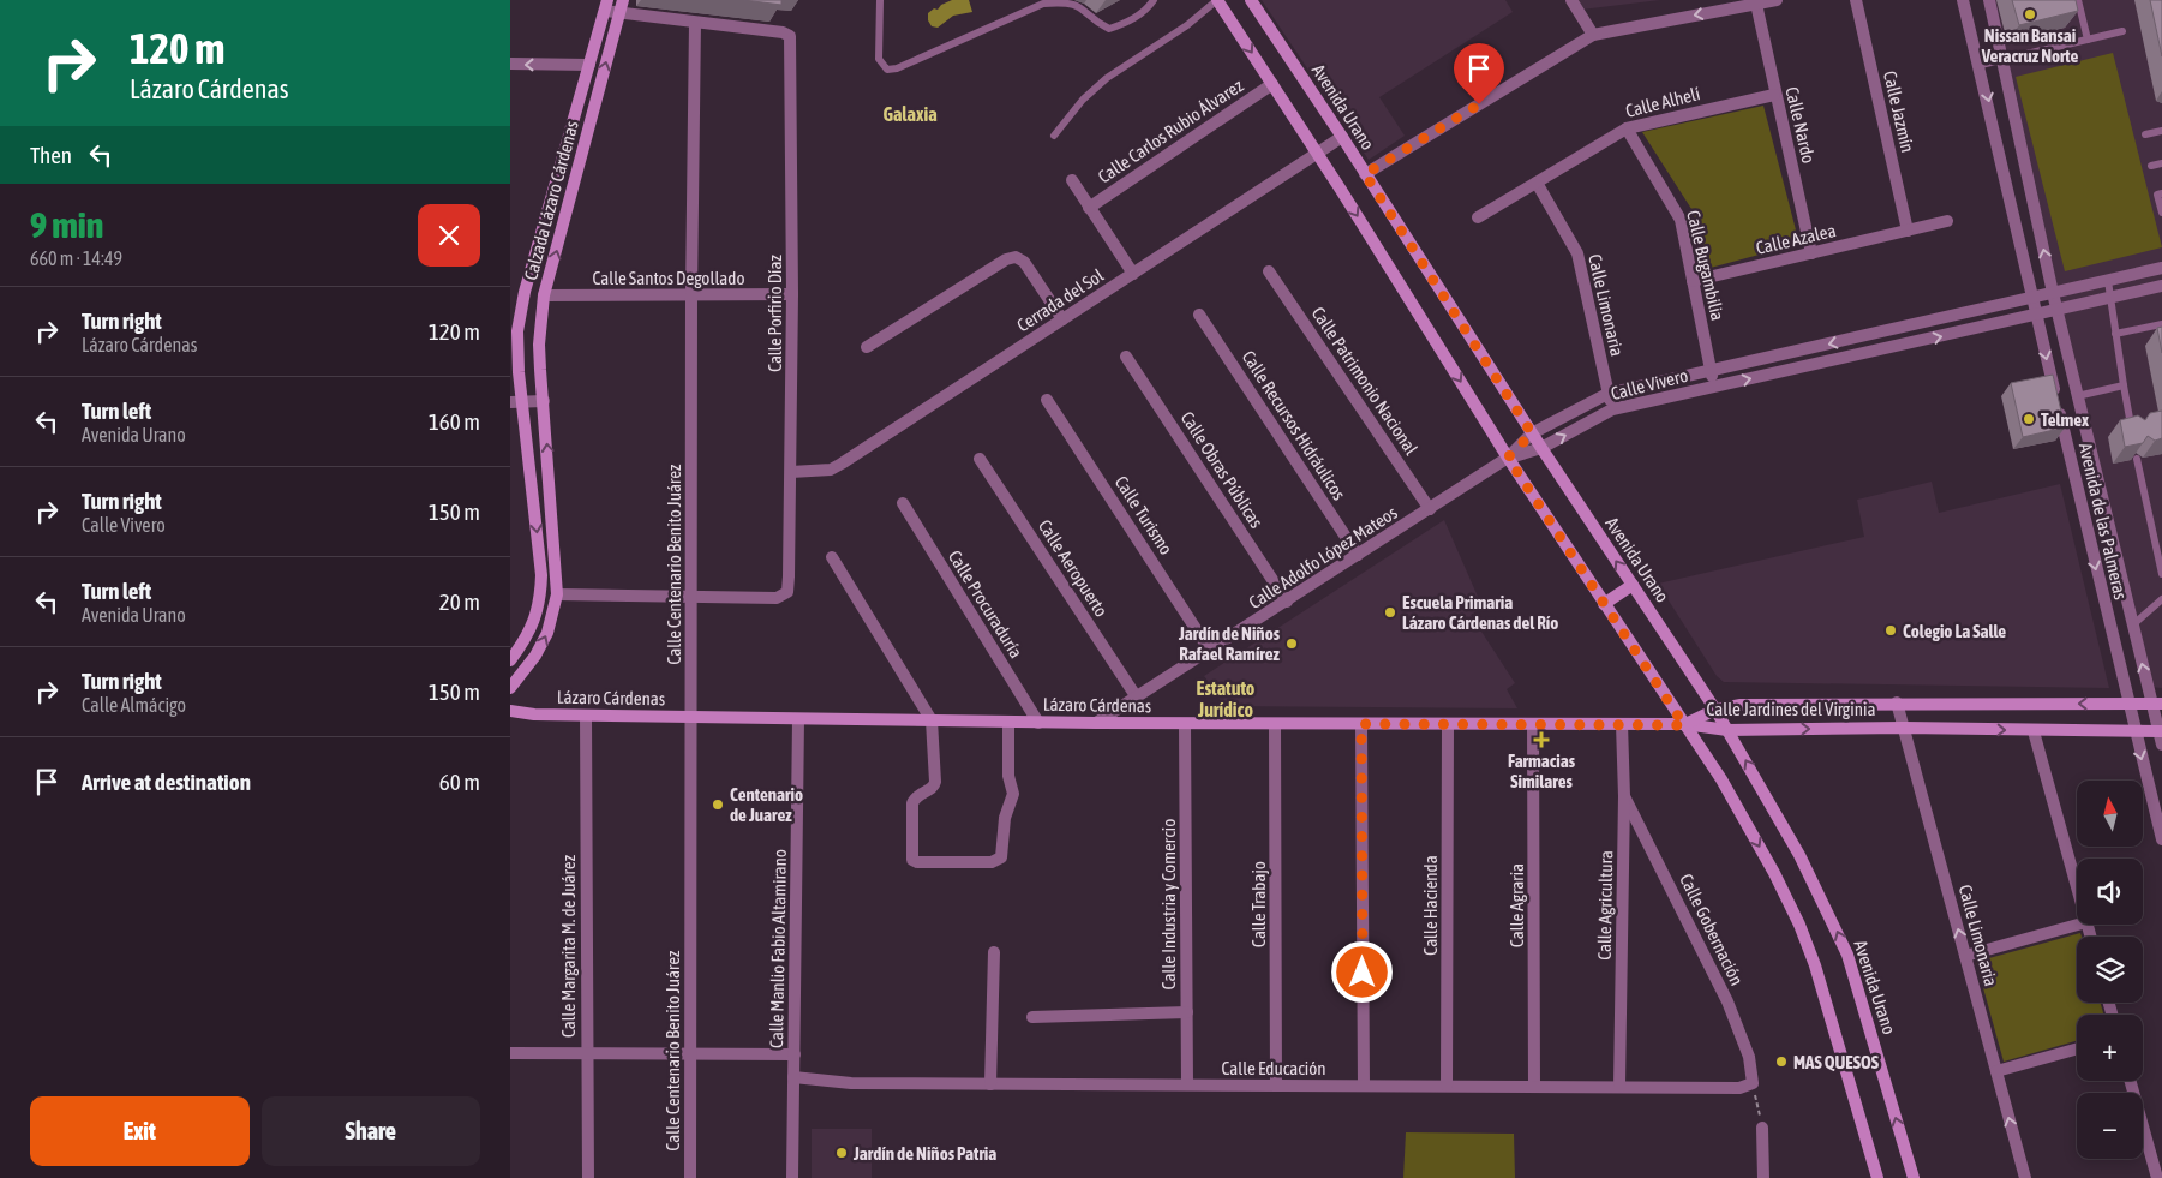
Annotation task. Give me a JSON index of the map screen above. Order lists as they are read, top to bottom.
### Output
{
  "streets": {
    "street": [
      "Calle Alhelí",
      "Avenida Urano",
      "Calle Jazmín",
      "Calle Nardo",
      "Calle Carlos Rubio Álvarez",
      "Calzada Lázaro Cárdenas",
      "Calle Azalea",
      "Calle Bugambilia",
      "Calle Santos Degollado",
      "Cerrada del Sol",
      "Calle Limonaria",
      "Calle Porfirio Díaz",
      "Calle Patrimonio Nacional",
      "Calle Vivero",
      "Calle Recursos Hidráulicos",
      "Calle Obras Públicas",
      "Calle Turismo",
      "Avenida de las Palmeras",
      "Calle Adolfo López Mateos",
      "Calle Centenario Benito Juárez",
      "Calle Aeropuerto",
      "Calle Procuraduría",
      "Lázaro Cárdenas",
      "Calle Jardines del Virginia",
      "Calle Industria y Comercio",
      "Calle Trabajo",
      "Calle Hacienda",
      "Calle Agraria",
      "Calle Agricultura",
      "Calle Gobernación",
      "Calle Margarita M. de Juárez",
      "Calle Manlio Fabio Altamirano",
      "Calle Educación"
    ]
  },
  "crossings": [
    ["Calle Alhelí", "Calle Nardo"],
    ["Calle Alhelí", "Calle Bugambilia"],
    ["Calle Alhelí", "Calle Limonaria"],
    ["Avenida Urano", "Cerrada del Sol"],
    ["Avenida Urano", "Calle Vivero"],
    ["Avenida Urano", "Calle Jardines del Virginia"],
    ["Calle Jazmín", "Calle Azalea"],
    ["Calle Nardo", "Calle Azalea"],
    ["Calzada Lázaro Cárdenas", "Calle Santos Degollado"],
    ["Calle Azalea", "Calle Bugambilia"],
    ["Calle Bugambilia", "Calle Vivero"],
    ["Calle Santos Degollado", "Calle Porfirio Díaz"],
    ["Calle Santos Degollado", "Calle Centenario Benito Juárez"],
    ["Cerrada del Sol", "Calle Porfirio Díaz"],
    ["Calle Limonaria", "Calle Vivero"],
    ["Calle Limonaria", "Calle Jardines del Virginia"],
    ["Calle Porfirio Díaz", "Calle Centenario Benito Juárez"],
    ["Calle Patrimonio Nacional", "Calle Adolfo López Mateos"],
    ["Calle Vivero", "Avenida de las Palmeras"],
    ["Calle Vivero", "Calle Adolfo López Mateos"],
    ["Calle Recursos Hidráulicos", "Calle Adolfo López Mateos"],
    ["Calle Obras Públicas", "Calle Adolfo López Mateos"],
    ["Calle Turismo", "Calle Adolfo López Mateos"],
    ["Avenida de las Palmeras", "Calle Jardines del Virginia"],
    ["Calle Adolfo López Mateos", "Calle Aeropuerto"],
    ["Calle Adolfo López Mateos", "Lázaro Cárdenas"],
    ["Calle Centenario Benito Juárez", "Lázaro Cárdenas"],
    ["Calle Procuraduría", "Lázaro Cárdenas"],
    ["Lázaro Cárdenas", "Calle Jardines del Virginia"],
    ["Lázaro Cárdenas", "Calle Industria y Comercio"],
    ["Lázaro Cárdenas", "Calle Trabajo"],
    ["Lázaro Cárdenas", "Calle Hacienda"],
    ["Lázaro Cárdenas", "Calle Agraria"],
    ["Lázaro Cárdenas", "Calle Agricultura"],
    ["Lázaro Cárdenas", "Calle Margarita M. de Juárez"],
    ["Lázaro Cárdenas", "Calle Manlio Fabio Altamirano"],
    ["Calle Industria y Comercio", "Calle Educación"],
    ["Calle Trabajo", "Calle Educación"],
    ["Calle Hacienda", "Calle Educación"],
    ["Calle Agraria", "Calle Educación"],
    ["Calle Agricultura", "Calle Gobernación"],
    ["Calle Agricultura", "Calle Educación"],
    ["Calle Gobernación", "Calle Educación"],
    ["Calle Manlio Fabio Altamirano", "Calle Educación"]
  ],
  "one_way": ["Calle Limonaria"],
  "districts": ["Galaxia", "Estatuto Jurídico"],
  "places": {
    "other": [
      "Nissan Bansai Veracruz Norte",
      "Telmex",
      "Escuela Primaria Lázaro Cárdenas del Río",
      "Colegio La Salle",
      "Jardín de Niños Rafael Ramírez",
      "Centenario de Juarez",
      "MAS QUESOS",
      "Jardín de Niños Patria"
    ],
    "health": ["Farmacias Similares"]
  },
  "north": "top",
  "page": {
    "turn": ["120 m", "Lázaro Cárdenas"],
    "then": "Then",
    "heading": ["9 min", "660 m · 14:49"],
    "list": [
      {
        "name": "Turn right",
        "note": "Lázaro Cárdenas",
        "value": "120 m"
      },
      {
        "name": "Turn left",
        "note": "Avenida Urano",
        "value": "160 m"
      },
      {
        "name": "Turn right",
        "note": "Calle Vivero",
        "value": "150 m"
      },
      {
        "name": "Turn left",
        "note": "Avenida Urano",
        "value": "20 m"
      },
      {
        "name": "Turn right",
        "note": "Calle Almácigo",
        "value": "150 m"
      },
      {
        "name": "Arrive at destination",
        "value": "60 m"
      }
    ],
    "map_buttons": ["+", "−"],
    "buttons": ["Exit", "Share"]
  }
}
